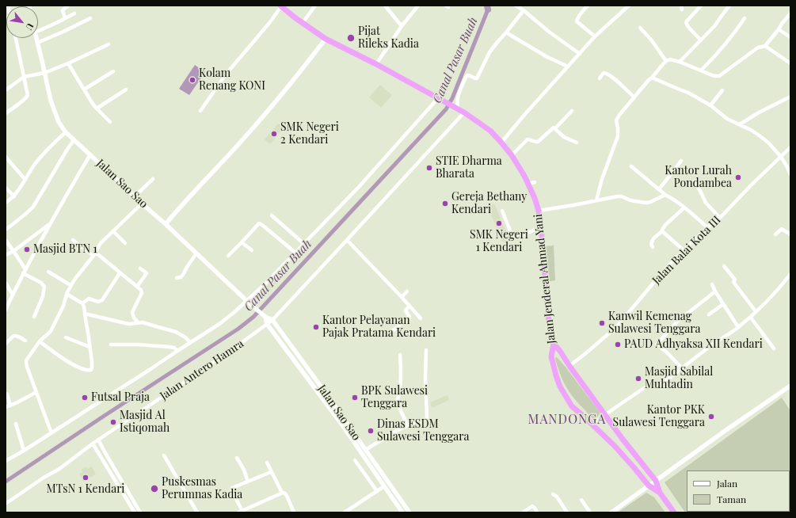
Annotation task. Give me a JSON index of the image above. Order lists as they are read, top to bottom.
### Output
{
  "streets": {
    "highway": ["Jalan Jenderal Ahmad Yani"],
    "street": ["Jalan Sao Sao", "Jalan Balai Kota III", "Jalan Antero Hamra"]
  },
  "crossings": [
    ["Jalan Sao Sao", "Jalan Antero Hamra"],
    ["Jalan Jenderal Ahmad Yani", "Jalan Antero Hamra"]
  ],
  "districts": ["MANDONGA"],
  "water": ["Canal Pasar Buah"],
  "places": [
    "Pijat Rileks Kadia",
    "Kolam Renang KONI",
    "SMK Negeri 2 Kendari",
    "STIE Dharma Bharata",
    "Kantor Lurah Pondambea",
    "Gereja Bethany Kendari",
    "SMK Negeri 1 Kendari",
    "Masjid BTN 1",
    "Kanwil Kemenag Sulawesi Tenggara",
    "Kantor Pelayanan Pajak Pratama Kendari",
    "PAUD Adhyaksa XII Kendari",
    "Masjid Sabilal Muhtadin",
    "Futsal Praja",
    "BPK Sulawesi Tenggara",
    "Kantor PKK Sulawesi Tenggara",
    "Masjid Al Istiqomah",
    "Dinas ESDM Sulawesi Tenggara",
    "MTsN 1 Kendari",
    "Puskesmas Perumnas Kadia"
  ],
  "legend": ["Jalan", "Taman"],
  "north": "bottom right"
}
